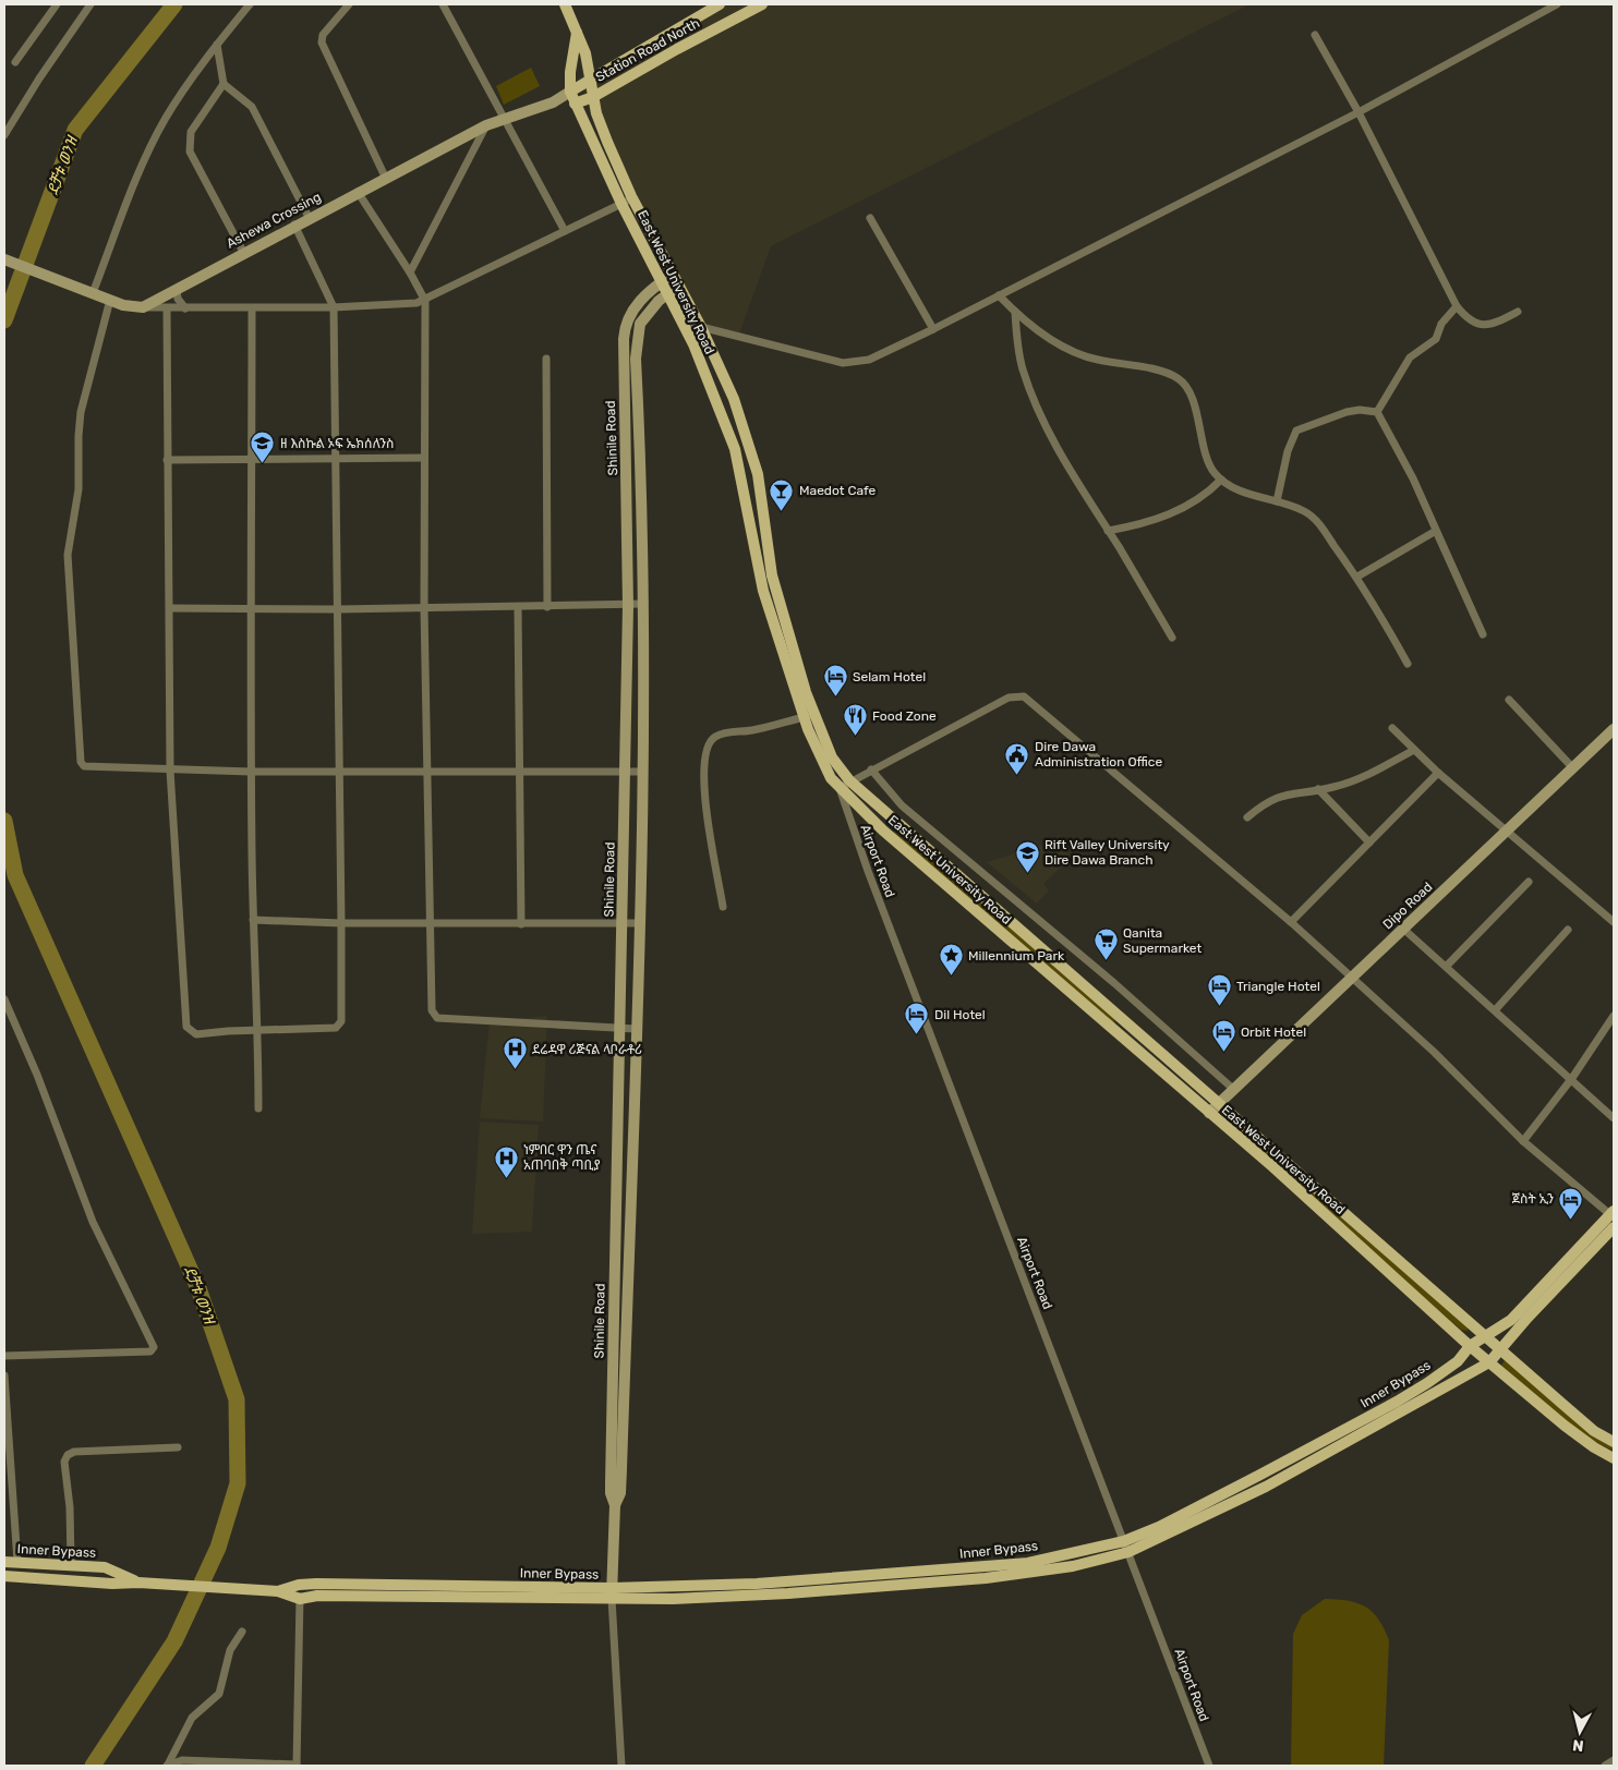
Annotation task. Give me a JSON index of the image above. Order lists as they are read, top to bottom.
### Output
{
  "streets": {
    "main road": ["Station Road North", "East West University Road", "Inner Bypass"],
    "street": [
      "Ashewa Crossing",
      "Shinile Road",
      "Airport Road",
      "Dipo Road"
    ]
  },
  "crossings": [
    ["Station Road North", "Ashewa Crossing"],
    ["Station Road North", "East West University Road"],
    ["Ashewa Crossing", "East West University Road"],
    ["East West University Road", "Shinile Road"],
    ["East West University Road", "Airport Road"],
    ["East West University Road", "Dipo Road"],
    ["East West University Road", "Inner Bypass"],
    ["Shinile Road", "Inner Bypass"],
    ["Airport Road", "Inner Bypass"]
  ],
  "water": ["ደቻቱ ወንዝ"],
  "places": {
    "school or university": ["ዘ እስኩል ኦፍ ኤክሰለንስ", "Rift Valley University Dire Dawa Branch"],
    "bar": ["Maedot Cafe"],
    "hotel": [
      "Selam Hotel",
      "Triangle Hotel",
      "Dil Hotel",
      "Orbit Hotel",
      "ጀስት ኢን"
    ],
    "restaurant": ["Food Zone"],
    "public building": ["Dire Dawa Administration Office"],
    "supermarket": ["Qanita Supermarket"],
    "place": ["Millennium Park"],
    "hospital": ["ደሬዳዋ ሪጅናል ላቦራቶሪ", "ነምበር ዋን ጤና አጠባበቅ ጣቢያ"]
  },
  "north": "bottom"
}
